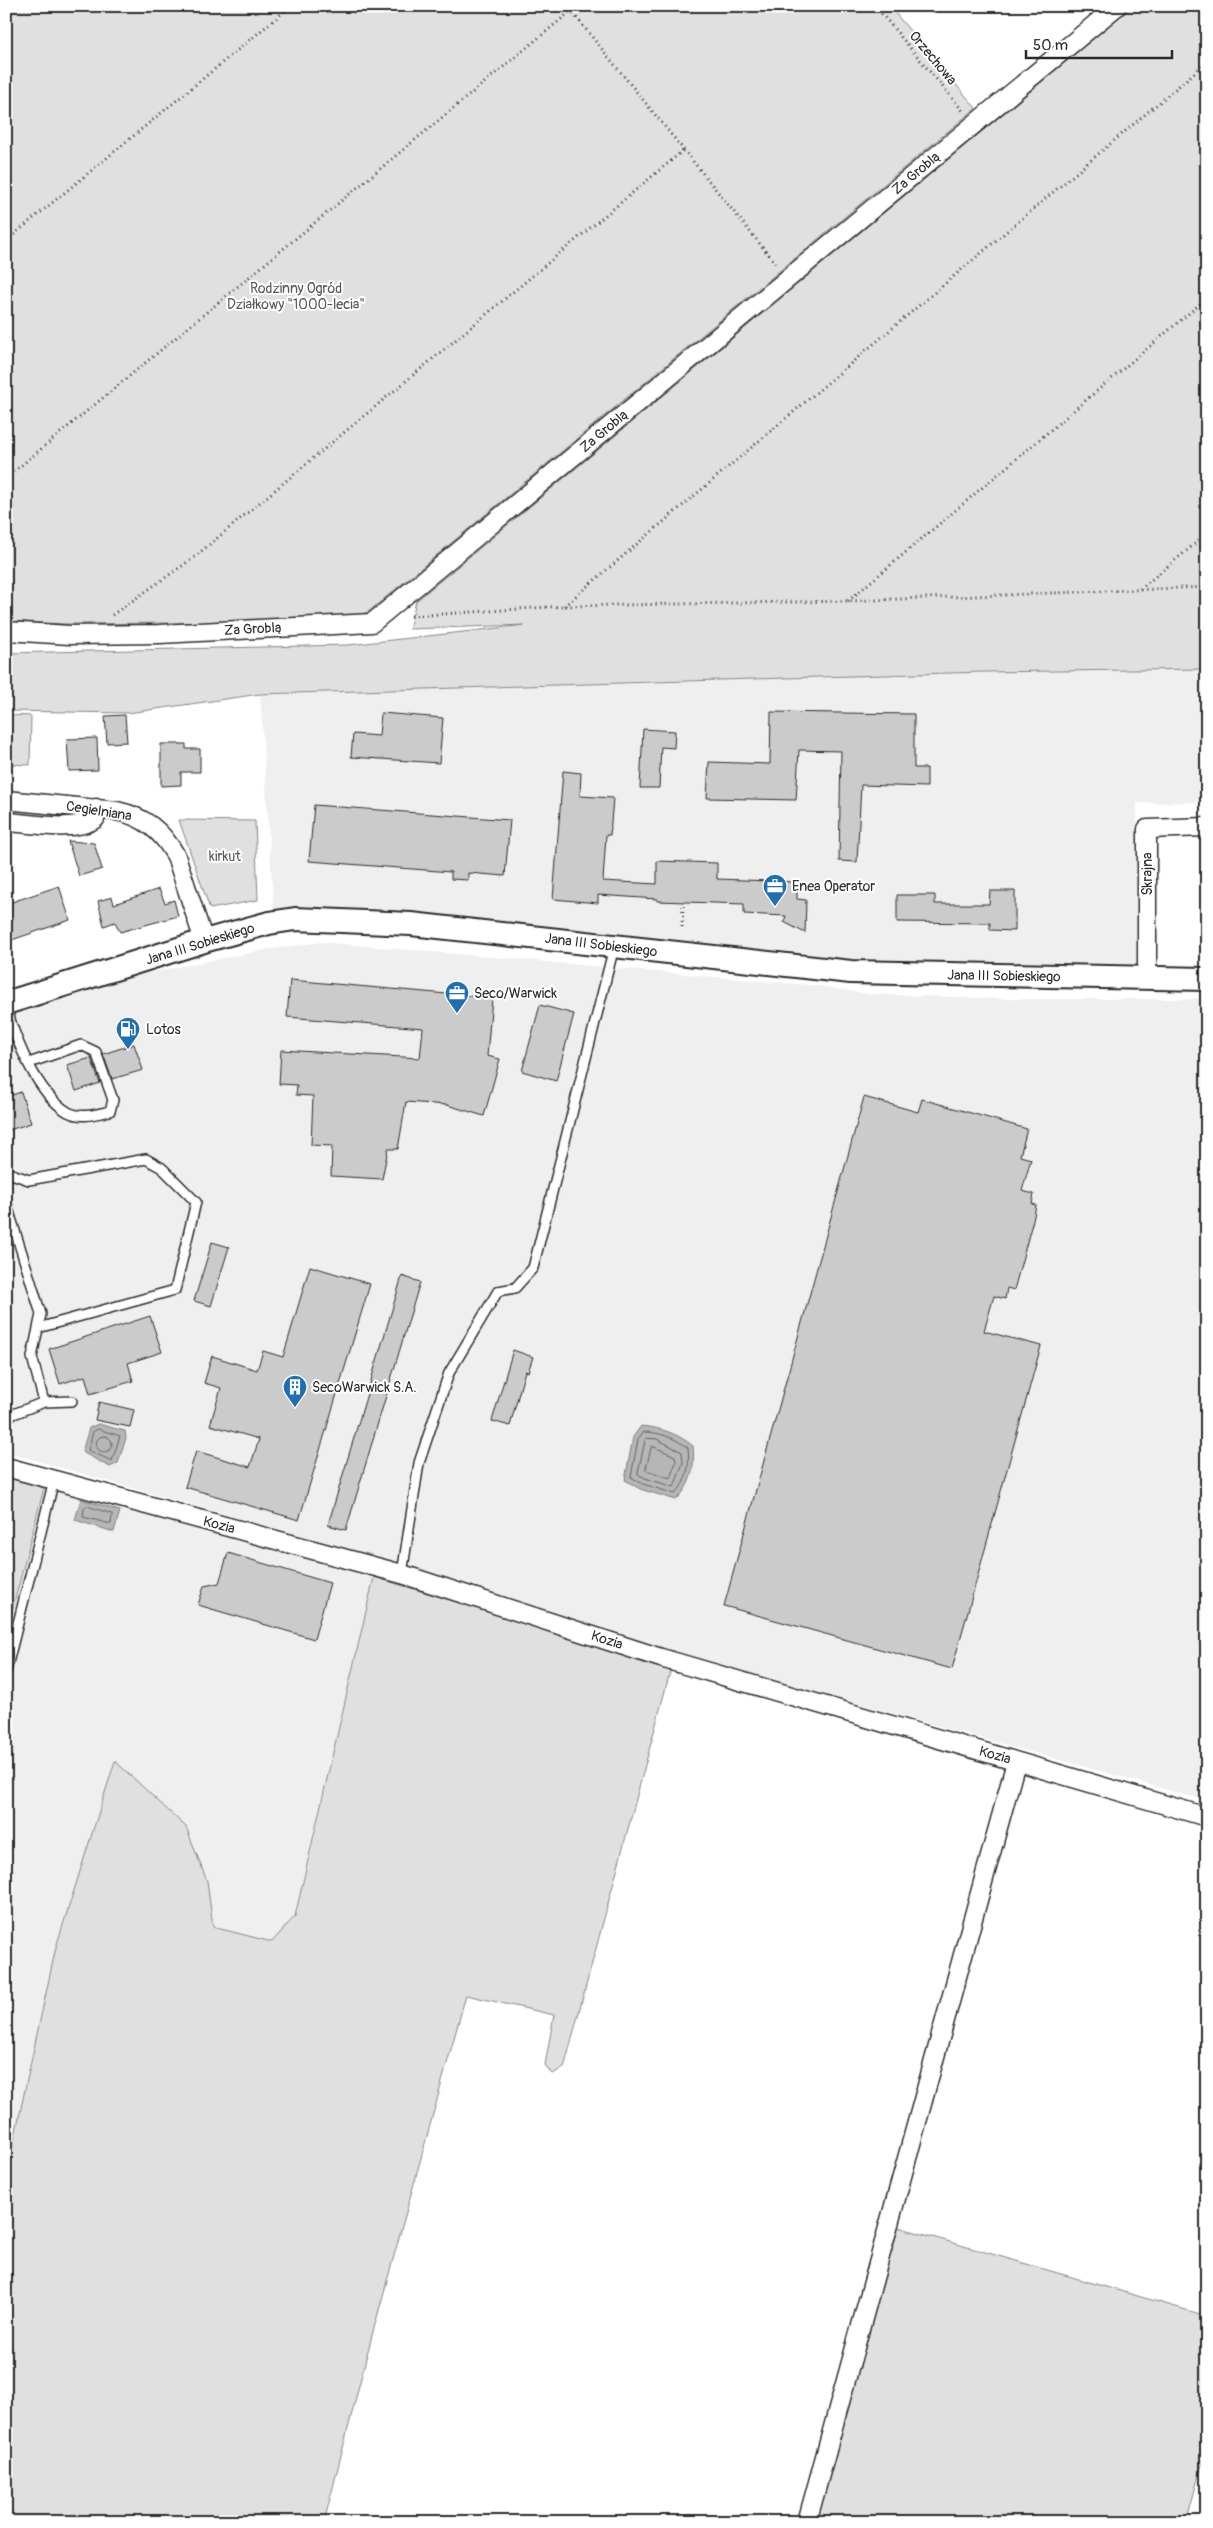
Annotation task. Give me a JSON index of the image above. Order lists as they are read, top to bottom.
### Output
{
  "streets": {
    "street": [
      "Za Groblą",
      "Cegielniana",
      "Skrajna",
      "Jana III Sobieskiego",
      "Kozia"
    ],
    "path": ["Orzechowa"]
  },
  "crossings": [
    ["Orzechowa", "Za Groblą"],
    ["Cegielniana", "Jana III Sobieskiego"],
    ["Skrajna", "Jana III Sobieskiego"]
  ],
  "parks": ["Rodzinny Ogród Działkowy \"1000-lecia\"", "kirkut"],
  "places": {
    "office": ["Enea Operator", "Seco/Warwick"],
    "fuel station": ["Lotos"],
    "building": ["SecoWarwick S.A."]
  },
  "scale_bar": "50 m"
}
